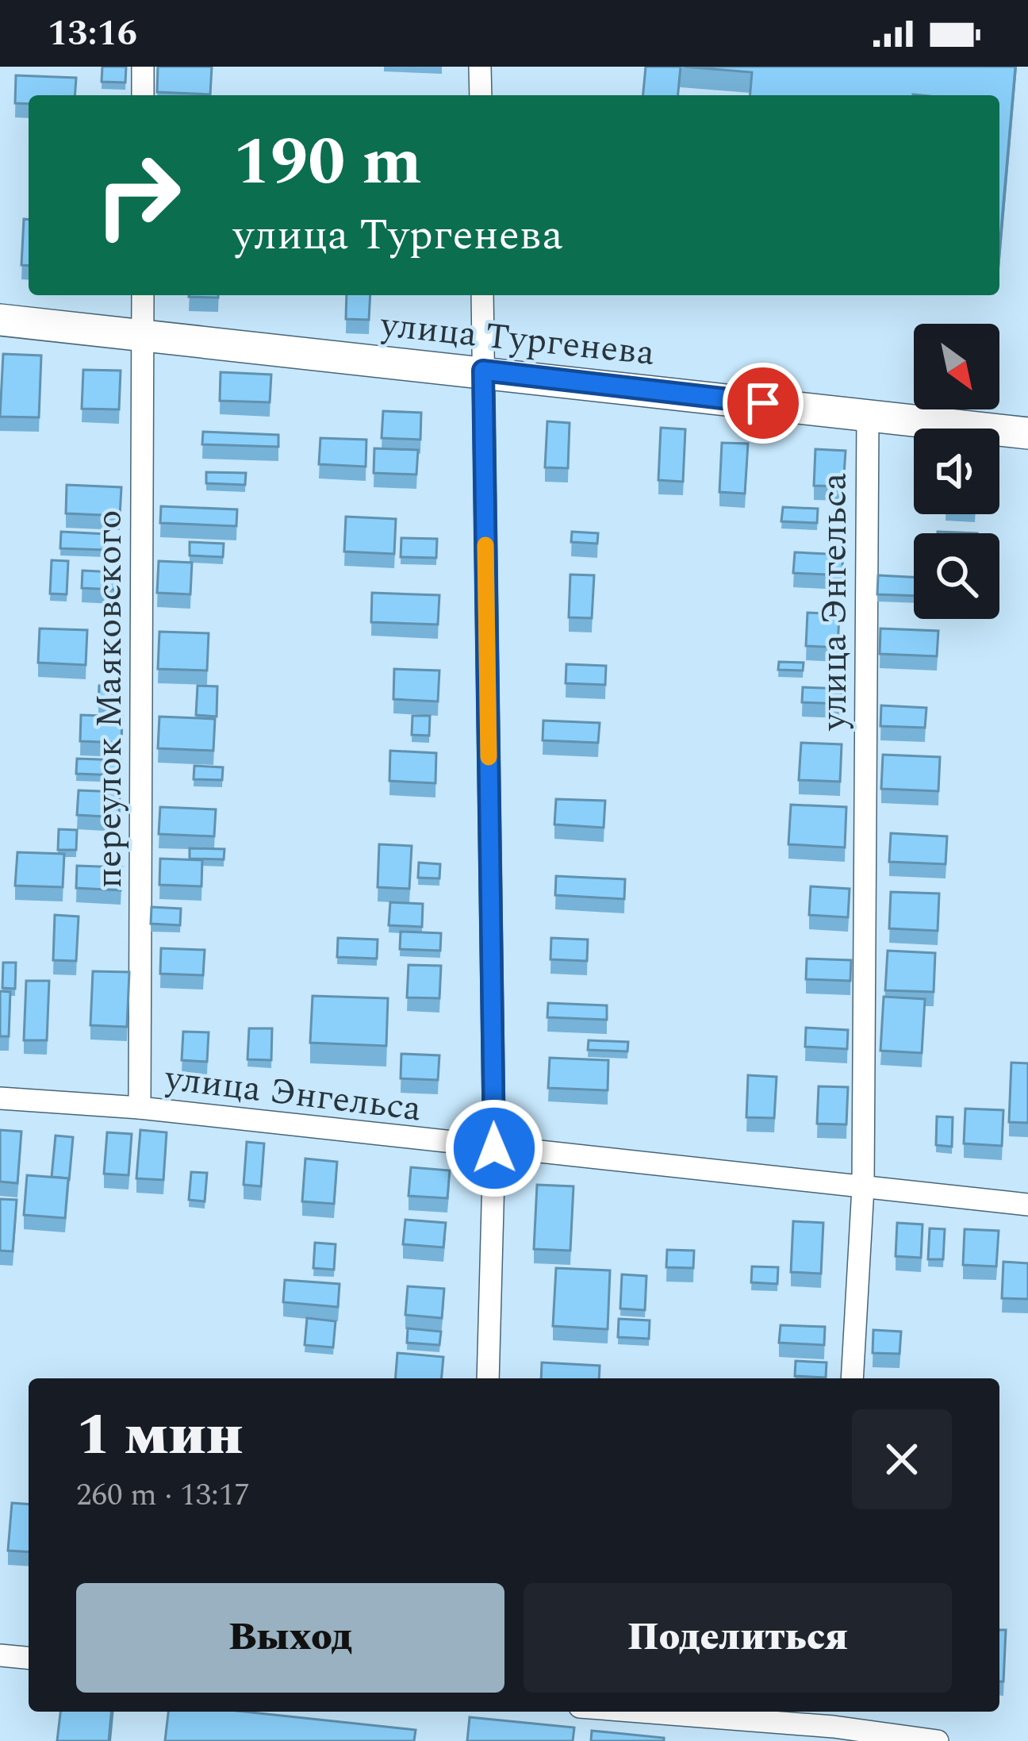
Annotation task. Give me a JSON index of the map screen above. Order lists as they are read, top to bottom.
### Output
{
  "streets": {
    "main road": ["улица Тургенева"],
    "street": ["улица Энгельса", "переулок Маяковского"]
  },
  "crossings": [
    ["улица Тургенева", "улица Энгельса"],
    ["улица Тургенева", "переулок Маяковского"],
    ["улица Энгельса", "переулок Маяковского"]
  ],
  "north": "bottom right",
  "page": {
    "status": "13:16",
    "turn": ["190 m", "улица Тургенева"],
    "heading": ["1 мин", "260 m · 13:17"],
    "buttons": ["Выход", "Поделиться"]
  }
}
